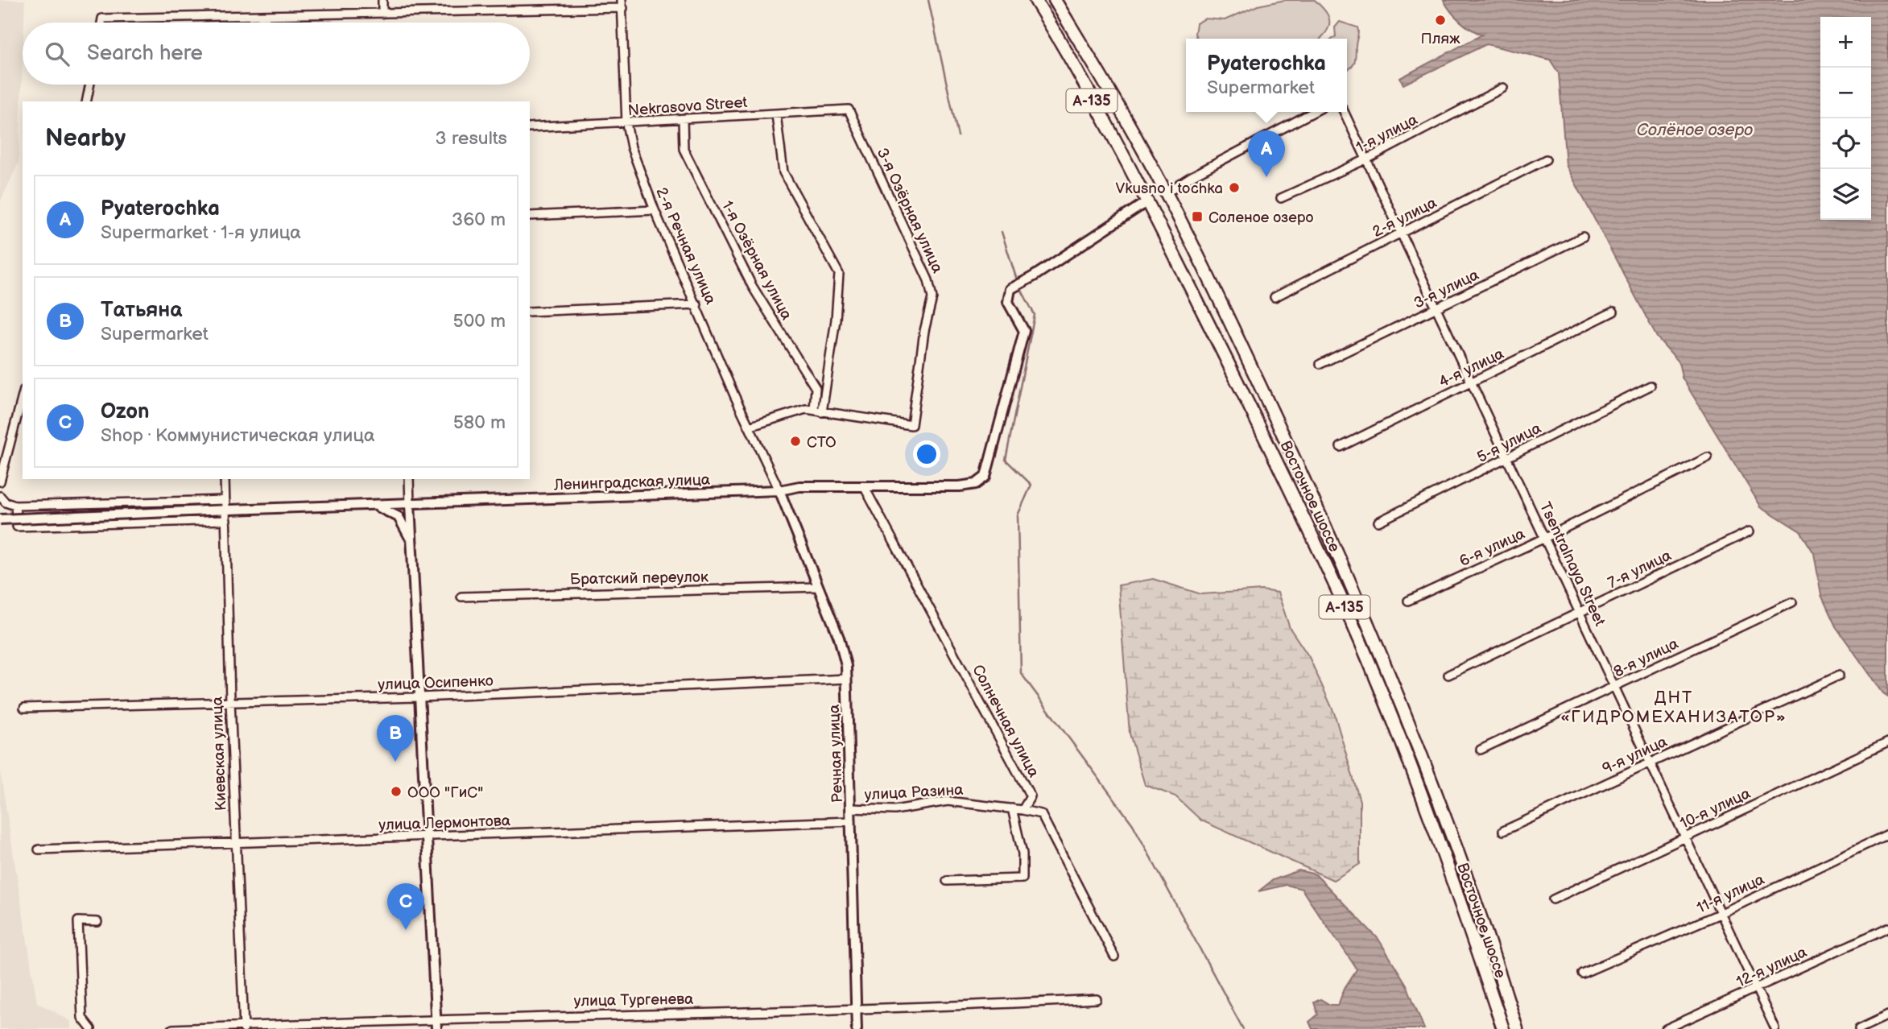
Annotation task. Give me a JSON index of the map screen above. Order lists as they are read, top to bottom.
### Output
{
  "streets": {
    "highway": ["А-135", "Восточное шоссе"],
    "street": [
      "Nekrasova Street",
      "1-я улица",
      "3-я Озёрная улица",
      "2-я улица",
      "2-я Речная улица",
      "1-я Озёрная улица",
      "3-я улица",
      "4-я улица",
      "5-я улица",
      "Ленинградская улица",
      "6-я улица",
      "Tsentralnaya Street",
      "7-я улица",
      "Братский переулок",
      "8-я улица",
      "улица Осипенко",
      "Солнечная улица",
      "Киевская улица",
      "Речная улица",
      "9-я улица",
      "улица Разина",
      "10-я улица",
      "улица Лермонтова",
      "11-я улица",
      "12-я улица",
      "улица Тургенева"
    ]
  },
  "crossings": [
    ["Nekrasova Street", "3-я Озёрная улица"],
    ["Nekrasova Street", "2-я Речная улица"],
    ["Nekrasova Street", "1-я Озёрная улица"],
    ["1-я улица", "Tsentralnaya Street"],
    ["3-я Озёрная улица", "1-я Озёрная улица"],
    ["2-я улица", "Tsentralnaya Street"],
    ["2-я Речная улица", "Ленинградская улица"],
    ["2-я Речная улица", "Речная улица"],
    ["3-я улица", "Tsentralnaya Street"],
    ["4-я улица", "Tsentralnaya Street"],
    ["5-я улица", "Tsentralnaya Street"],
    ["Ленинградская улица", "Восточное шоссе"],
    ["Ленинградская улица", "Солнечная улица"],
    ["Ленинградская улица", "Киевская улица"],
    ["Ленинградская улица", "Речная улица"],
    ["6-я улица", "Tsentralnaya Street"],
    ["Tsentralnaya Street", "7-я улица"],
    ["Tsentralnaya Street", "8-я улица"],
    ["Tsentralnaya Street", "9-я улица"],
    ["Tsentralnaya Street", "10-я улица"],
    ["Tsentralnaya Street", "11-я улица"],
    ["Tsentralnaya Street", "12-я улица"],
    ["Братский переулок", "Речная улица"],
    ["улица Осипенко", "Киевская улица"],
    ["улица Осипенко", "Речная улица"],
    ["Солнечная улица", "улица Разина"],
    ["Киевская улица", "улица Лермонтова"],
    ["Киевская улица", "улица Тургенева"],
    ["Речная улица", "улица Разина"],
    ["Речная улица", "улица Лермонтова"],
    ["Речная улица", "улица Тургенева"]
  ],
  "districts": ["ДНТ «ГИДРОМЕХАНИЗАТОР»"],
  "water": ["Солёное озеро"],
  "places": {
    "other": [
      "Пляж",
      "Vkusno i tochka",
      "СТО",
      "ООО \"ГиС\""
    ],
    "transit": ["Соленое озеро"]
  },
  "page": {
    "map_buttons": ["+", "−"],
    "search": "Search here",
    "popup": ["Pyaterochka", "Supermarket"],
    "heading": ["Nearby", "3 results"],
    "pins": ["A", "B", "C"],
    "list": [
      {
        "mark": "A",
        "name": "Pyaterochka",
        "note": "Supermarket · 1-я улица",
        "value": "360 m"
      },
      {
        "mark": "B",
        "name": "Татьяна",
        "note": "Supermarket",
        "value": "500 m"
      },
      {
        "mark": "C",
        "name": "Ozon",
        "note": "Shop · Коммунистическая улица",
        "value": "580 m"
      }
    ]
  }
}
